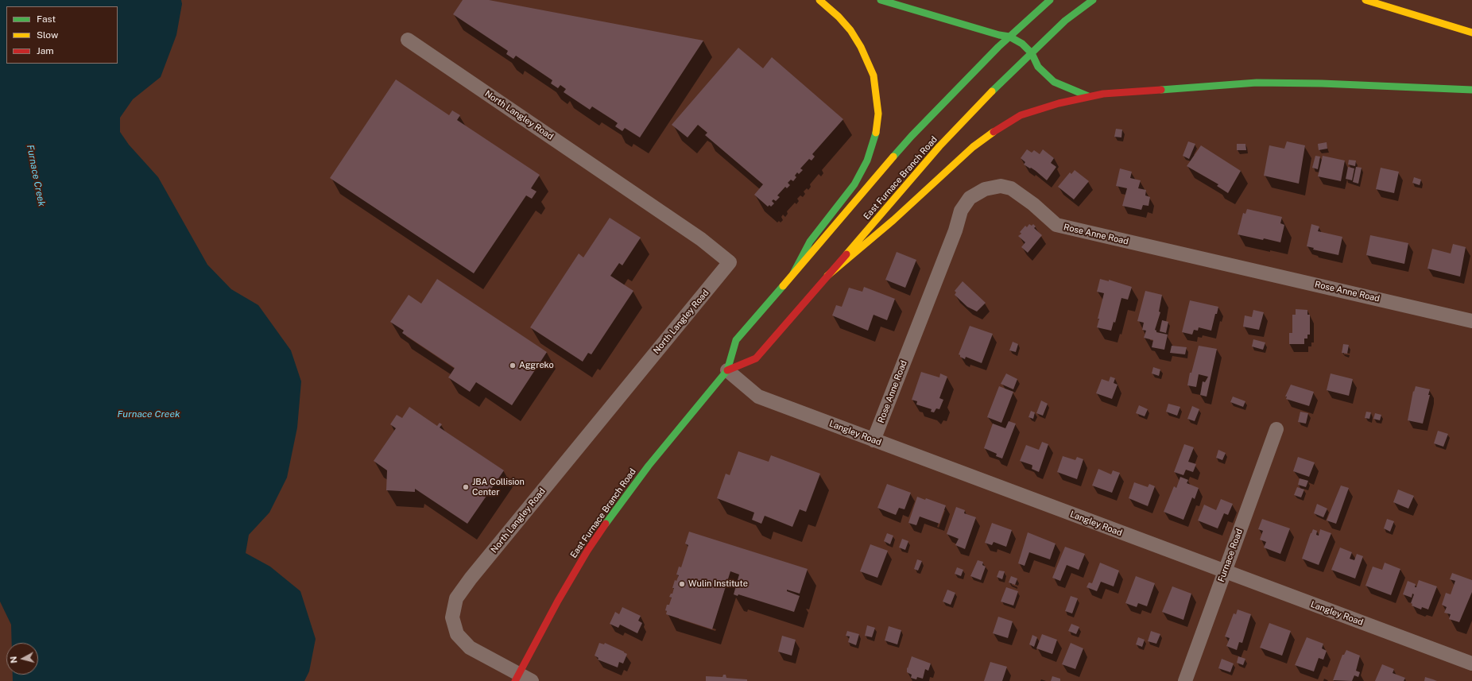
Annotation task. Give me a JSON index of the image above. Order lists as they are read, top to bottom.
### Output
{
  "streets": {
    "main road": ["East Furnace Branch Road"],
    "street": [
      "North Langley Road",
      "Rose Anne Road",
      "Langley Road",
      "Furnace Road"
    ]
  },
  "crossings": [
    ["North Langley Road", "East Furnace Branch Road"],
    ["East Furnace Branch Road", "Langley Road"],
    ["Rose Anne Road", "Langley Road"],
    ["Langley Road", "Furnace Road"]
  ],
  "water": ["Furnace Creek"],
  "places": ["Aggreko", "JBA Collision Center", "Wulin Institute"],
  "legend": ["Fast", "Slow", "Jam"],
  "north": "left"
}
